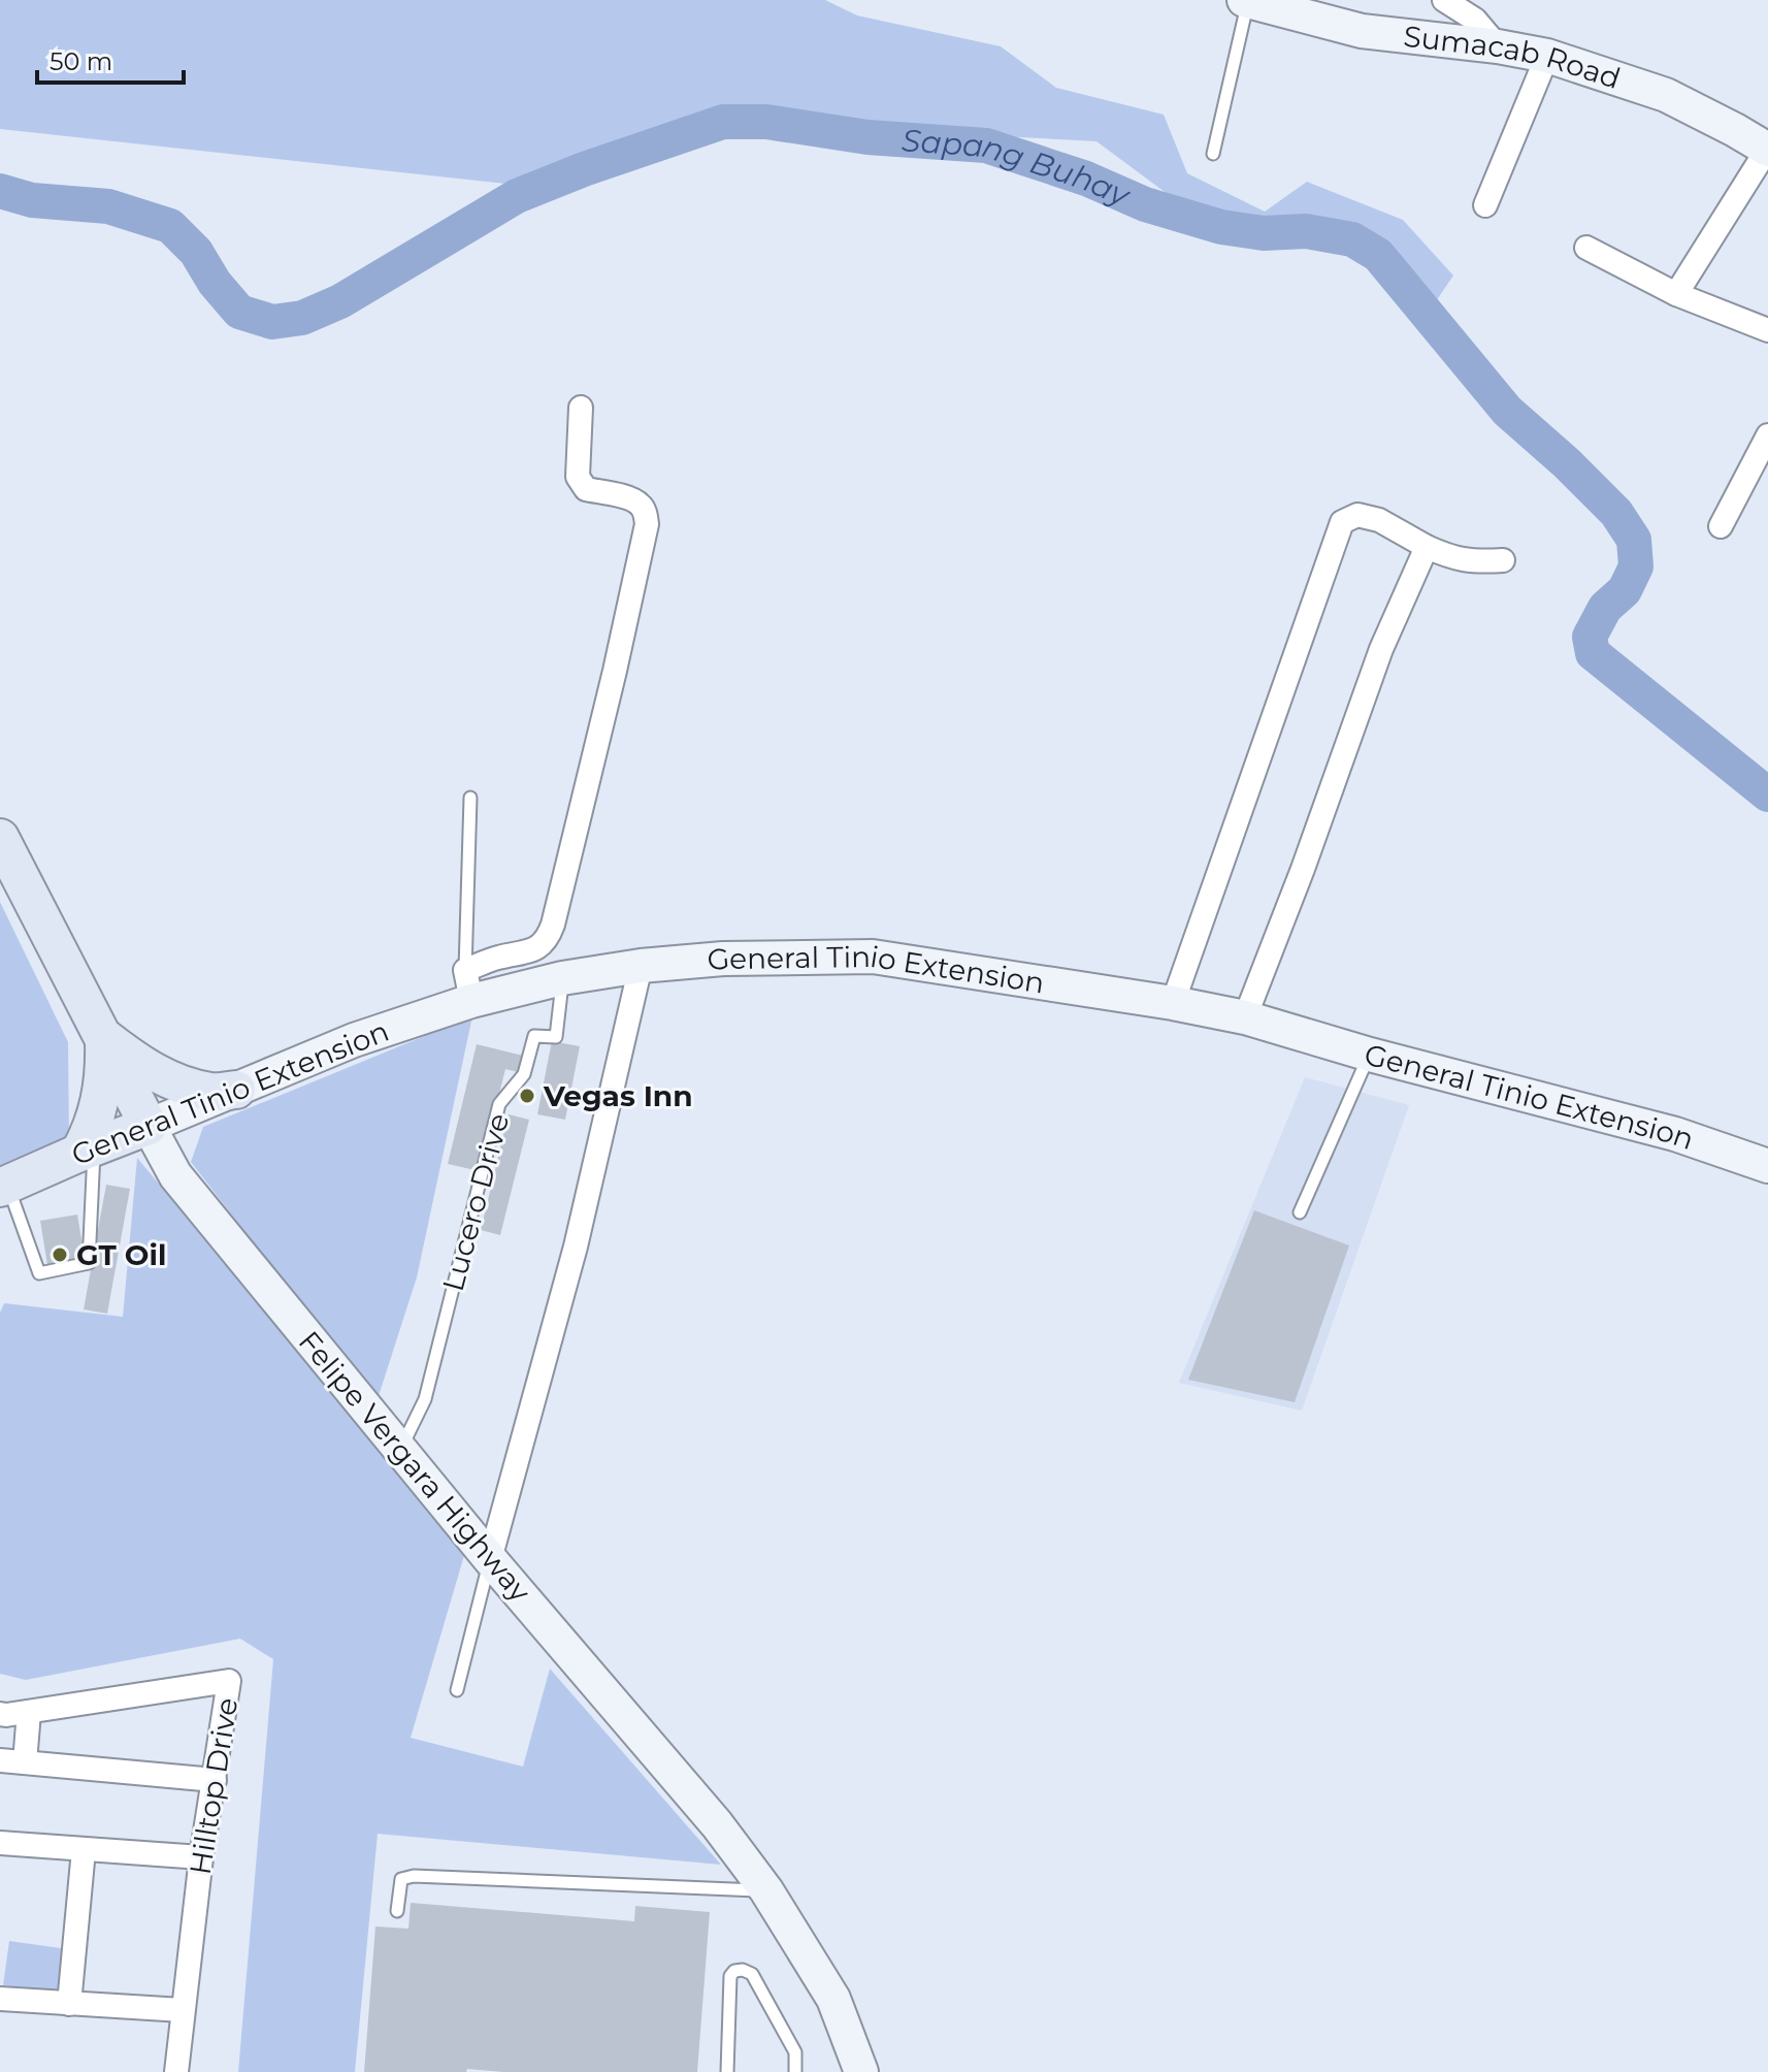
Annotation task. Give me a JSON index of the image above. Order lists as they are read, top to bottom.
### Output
{
  "streets": {
    "main road": ["General Tinio Extension", "Felipe Vergara Highway"],
    "street": ["Sumacab Road", "Hilltop Drive"],
    "lane": ["Lucero Drive"]
  },
  "crossings": [
    ["General Tinio Extension", "Lucero Drive"],
    ["General Tinio Extension", "Felipe Vergara Highway"],
    ["Lucero Drive", "Felipe Vergara Highway"]
  ],
  "water": ["Sapang Buhay"],
  "places": ["Vegas Inn", "GT Oil"],
  "scale_bar": "50 m"
}
